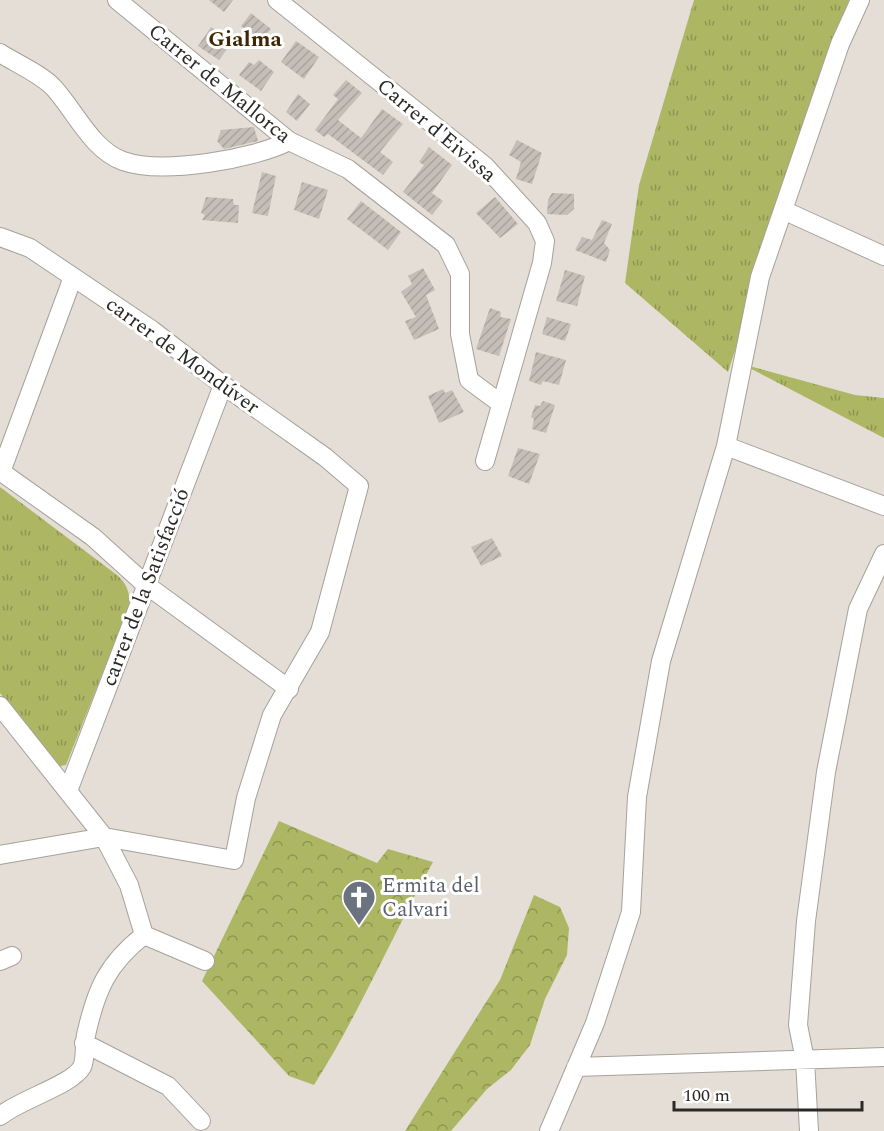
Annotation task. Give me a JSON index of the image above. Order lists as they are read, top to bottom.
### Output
{
  "streets": {
    "street": [
      "Carrer de Mallorca",
      "Carrer d'Eivissa",
      "carrer de Mondúver",
      "carrer de la Satisfacció"
    ]
  },
  "crossings": [
    ["Carrer de Mallorca", "Carrer d'Eivissa"],
    ["carrer de Mondúver", "carrer de la Satisfacció"]
  ],
  "districts": ["Gialma"],
  "places": {
    "church": ["Ermita del Calvari"]
  },
  "scale_bar": "100 m"
}
